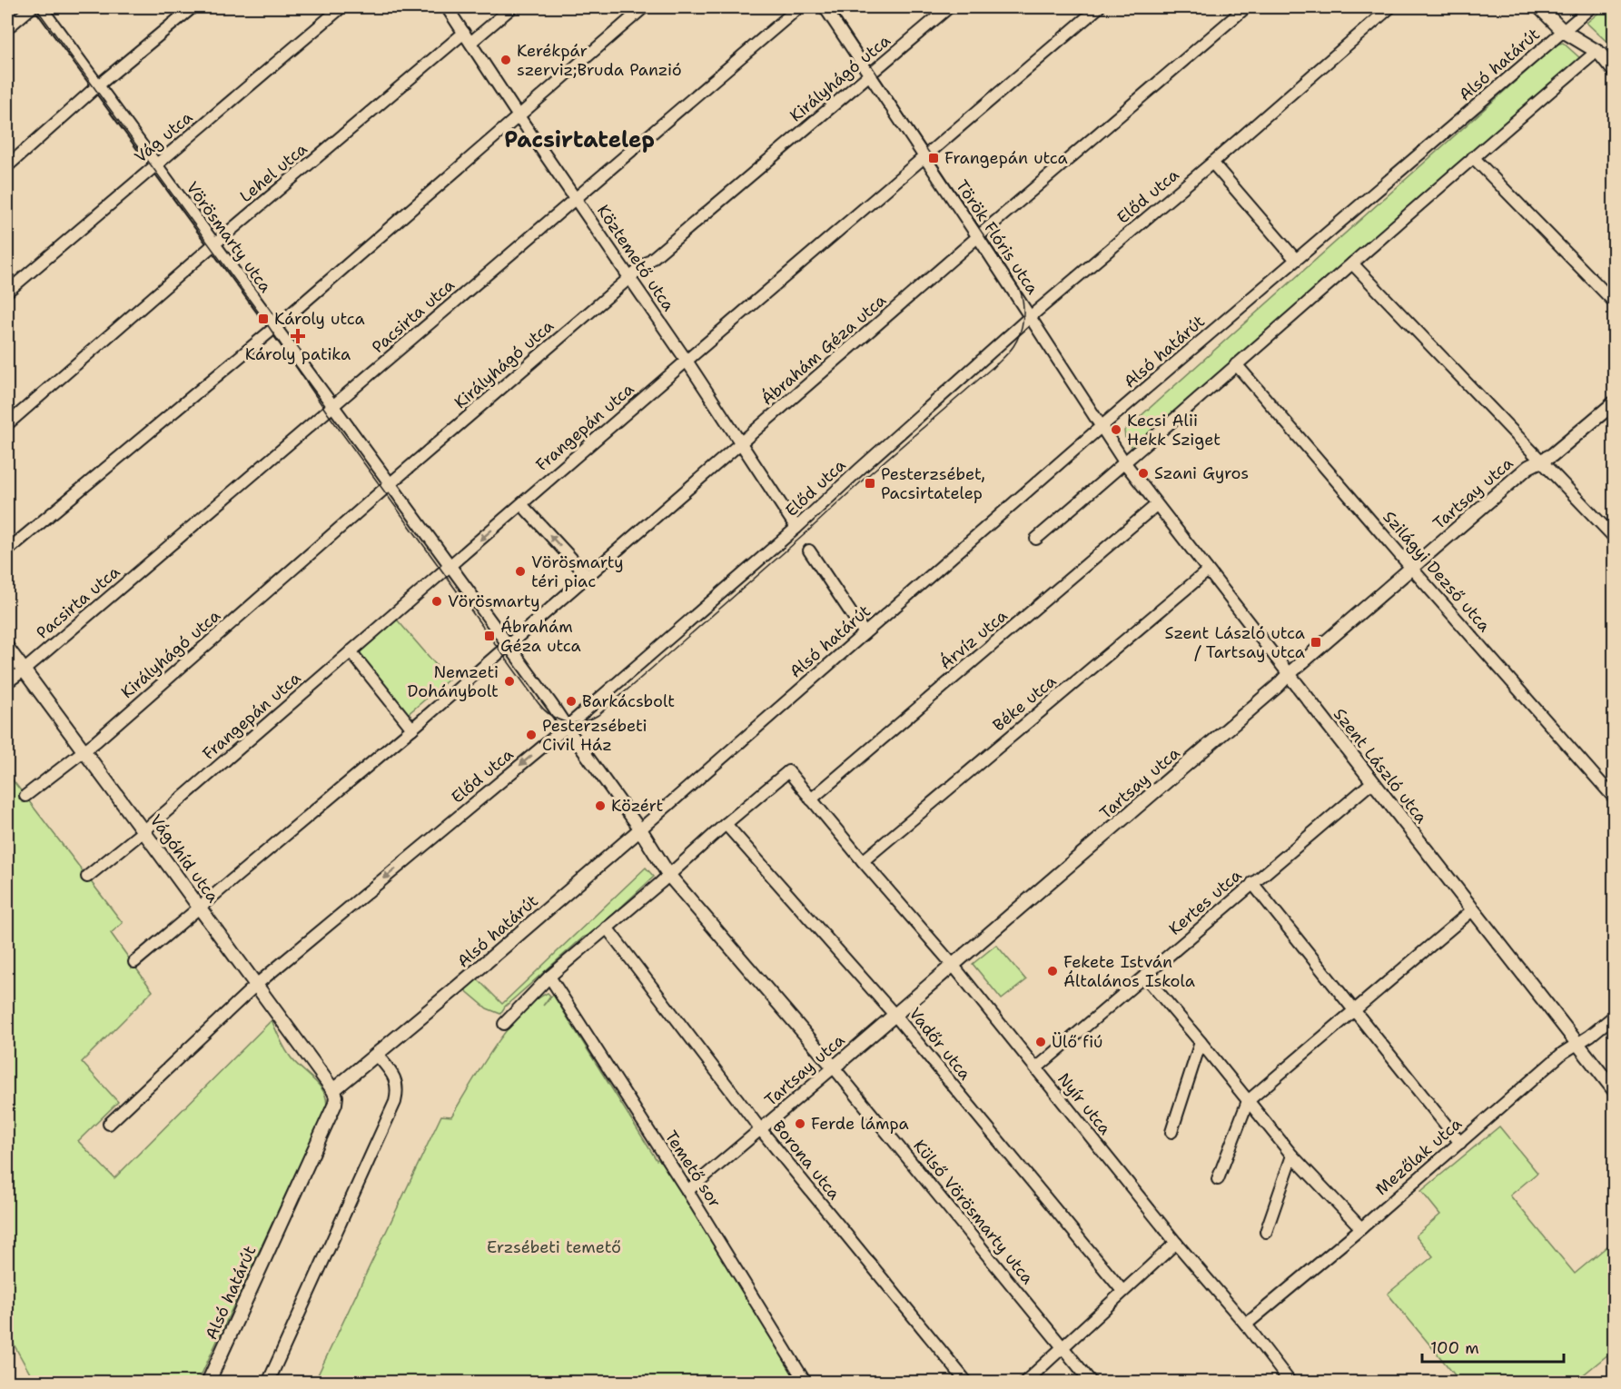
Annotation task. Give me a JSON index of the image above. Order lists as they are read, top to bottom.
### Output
{
  "streets": {
    "street": [
      "Alsó határút",
      "Királyhágó utca",
      "Vág utca",
      "Lehel utca",
      "Előd utca",
      "Vörösmarty utca",
      "Török Flóris utca",
      "Köztemető utca",
      "Pacsirta utca",
      "Ábrahám Géza utca",
      "Frangepán utca",
      "Tartsay utca",
      "Szilágyi Dezső utca",
      "Árvíz utca",
      "Béke utca",
      "Szent László utca",
      "Vágóhíd utca",
      "Kertes utca",
      "Vadőr utca",
      "Nyír utca",
      "Mezőlak utca",
      "Borona utca",
      "Temető sor",
      "Külső Vörösmarty utca"
    ]
  },
  "crossings": [
    ["Alsó határút", "Török Flóris utca"],
    ["Alsó határút", "Vágóhíd utca"],
    ["Alsó határút", "Külső Vörösmarty utca"],
    ["Királyhágó utca", "Vörösmarty utca"],
    ["Királyhágó utca", "Török Flóris utca"],
    ["Királyhágó utca", "Köztemető utca"],
    ["Királyhágó utca", "Vágóhíd utca"],
    ["Vág utca", "Vörösmarty utca"],
    ["Lehel utca", "Vörösmarty utca"],
    ["Lehel utca", "Köztemető utca"],
    ["Előd utca", "Török Flóris utca"],
    ["Előd utca", "Köztemető utca"],
    ["Előd utca", "Vágóhíd utca"],
    ["Vörösmarty utca", "Pacsirta utca"],
    ["Vörösmarty utca", "Ábrahám Géza utca"],
    ["Vörösmarty utca", "Frangepán utca"],
    ["Török Flóris utca", "Ábrahám Géza utca"],
    ["Török Flóris utca", "Frangepán utca"],
    ["Török Flóris utca", "Szent László utca"],
    ["Köztemető utca", "Pacsirta utca"],
    ["Köztemető utca", "Ábrahám Géza utca"],
    ["Köztemető utca", "Frangepán utca"],
    ["Pacsirta utca", "Vágóhíd utca"],
    ["Ábrahám Géza utca", "Vágóhíd utca"],
    ["Frangepán utca", "Vágóhíd utca"],
    ["Tartsay utca", "Szilágyi Dezső utca"],
    ["Tartsay utca", "Szent László utca"],
    ["Tartsay utca", "Vadőr utca"],
    ["Tartsay utca", "Nyír utca"],
    ["Tartsay utca", "Borona utca"],
    ["Tartsay utca", "Temető sor"],
    ["Tartsay utca", "Külső Vörösmarty utca"],
    ["Árvíz utca", "Szent László utca"],
    ["Árvíz utca", "Nyír utca"],
    ["Béke utca", "Szent László utca"],
    ["Béke utca", "Nyír utca"],
    ["Szent László utca", "Kertes utca"],
    ["Szent László utca", "Mezőlak utca"],
    ["Kertes utca", "Nyír utca"],
    ["Vadőr utca", "Nyír utca"],
    ["Nyír utca", "Mezőlak utca"]
  ],
  "districts": ["Pacsirtatelep"],
  "parks": ["Erzsébeti temető"],
  "places": {
    "other": [
      "Kerékpár szerviz;Bruda Panzió",
      "Kecsi Alii Hekk Sziget",
      "Szani Gyros",
      "Vörösmarty téri piac",
      "Vörösmarty",
      "Nemzeti Dohánybolt",
      "Barkácsbolt",
      "Pesterzsébeti Civil Ház",
      "Közért",
      "Fekete István Általános Iskola",
      "Ülő fiú",
      "Ferde lámpa"
    ],
    "transit": [
      "Frangepán utca",
      "Károly utca",
      "Pesterzsébet, Pacsirtatelep",
      "Ábrahám Géza utca",
      "Szent László utca / Tartsay utca"
    ],
    "health": ["Károly patika"]
  },
  "scale_bar": "100 m"
}
